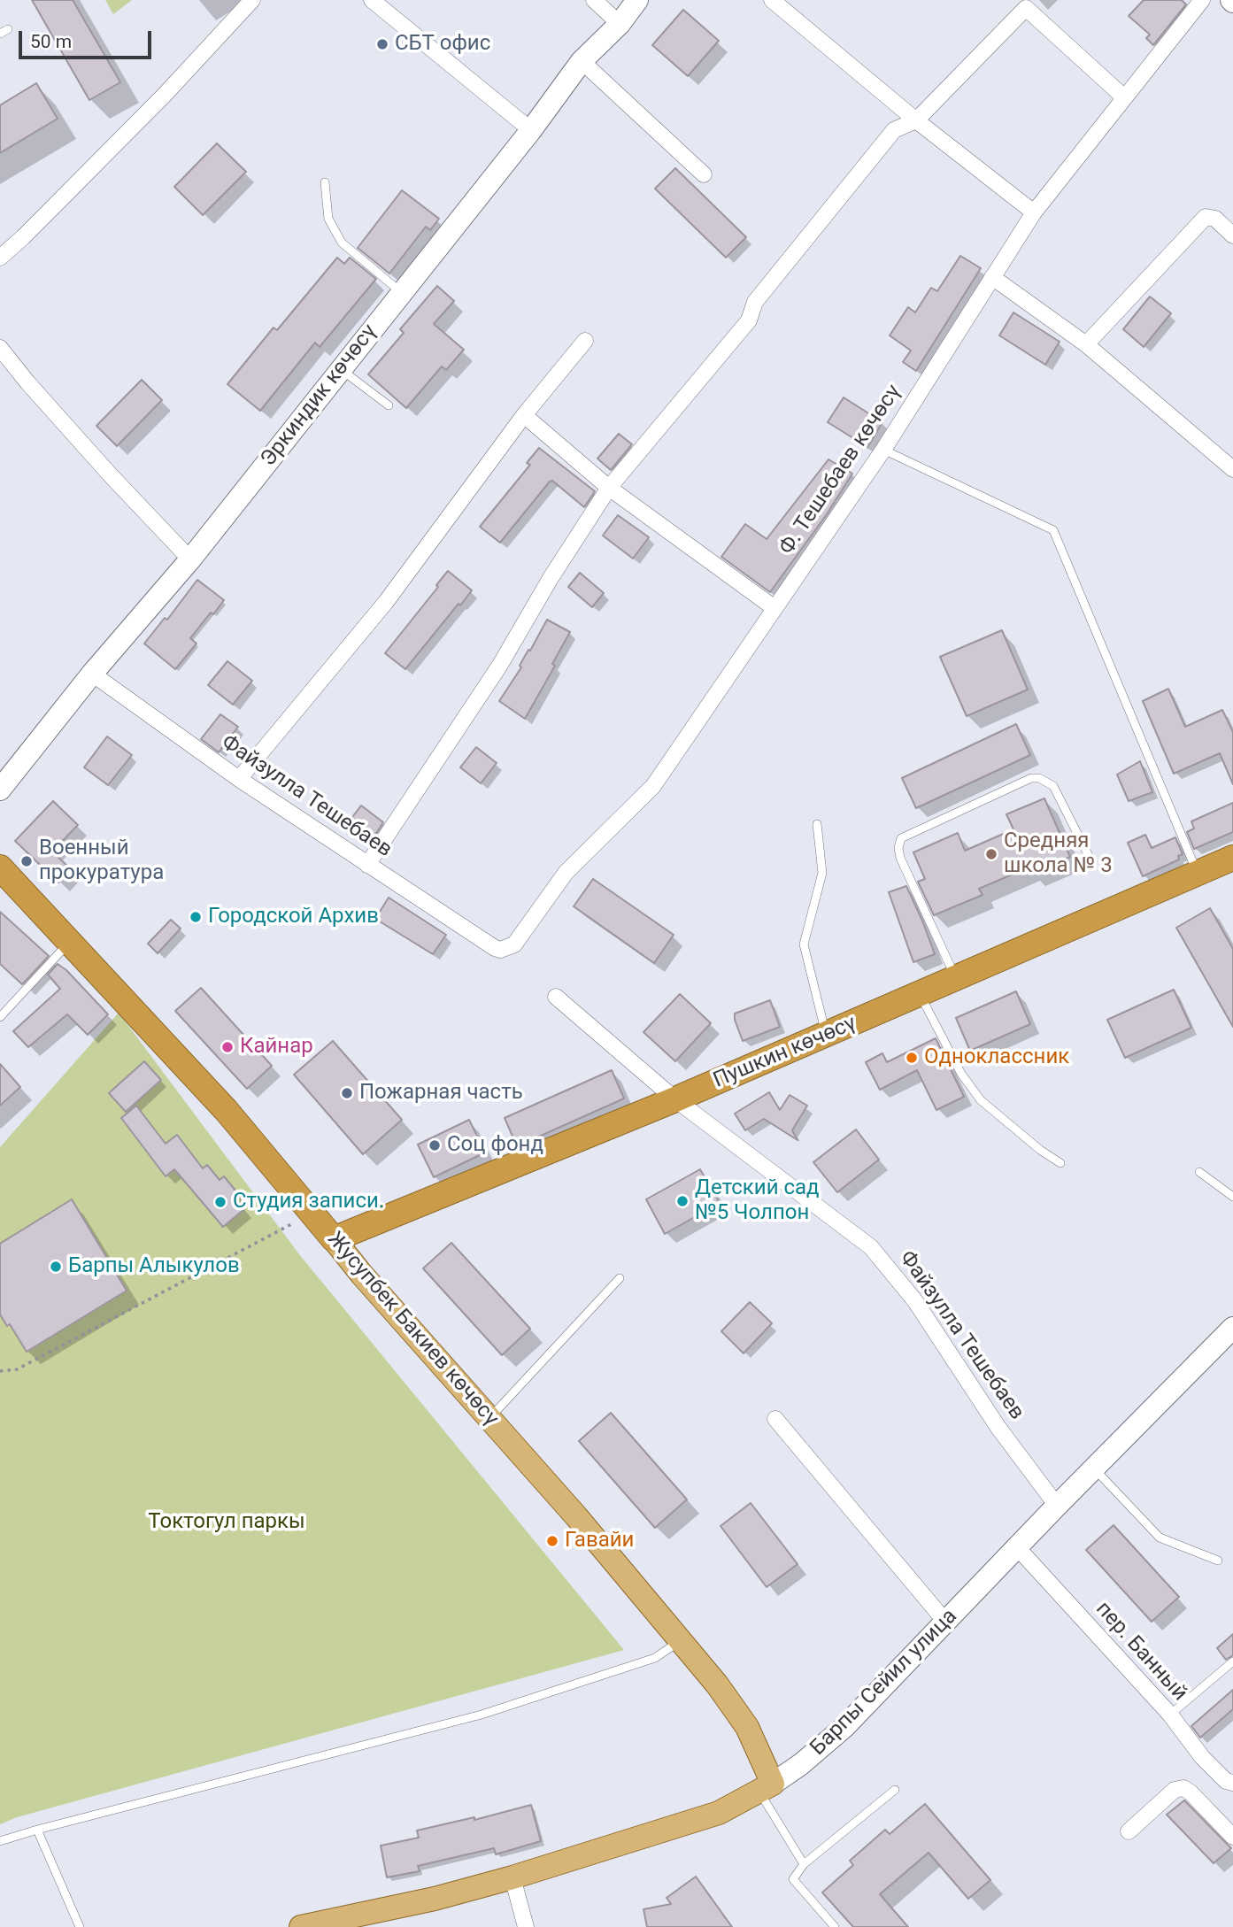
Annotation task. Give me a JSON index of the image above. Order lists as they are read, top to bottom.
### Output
{
  "streets": {
    "highway": ["Пушкин көчөсү", "Жусупбек Бакиев көчөсү"],
    "main road": ["Эркиндик көчөсү", "Барпы Сейил улица"],
    "street": ["Ф. Тешебаев көчөсү", "Файзулла Тешебаев", "пер. Банный"]
  },
  "crossings": [
    ["Эркиндик көчөсү", "Файзулла Тешебаев"],
    ["Ф. Тешебаев көчөсү", "Файзулла Тешебаев"],
    ["Файзулла Тешебаев", "Пушкин көчөсү"],
    ["Файзулла Тешебаев", "Барпы Сейил улица"],
    ["Пушкин көчөсү", "Жусупбек Бакиев көчөсү"],
    ["Жусупбек Бакиев көчөсү", "Барпы Сейил улица"],
    ["пер. Банный", "Барпы Сейил улица"]
  ],
  "parks": ["Токтогул паркы"],
  "places": [
    "СБТ офис",
    "Средняя школа № 3",
    "Военный прокуратура",
    "Городской Архив",
    "Кайнар",
    "Одноклассник",
    "Пожарная часть",
    "Соц фонд",
    "Детский сад №5 Чолпон",
    "Студия записи.",
    "Барпы Алыкулов",
    "Гавайи"
  ],
  "scale_bar": "50 m"
}
